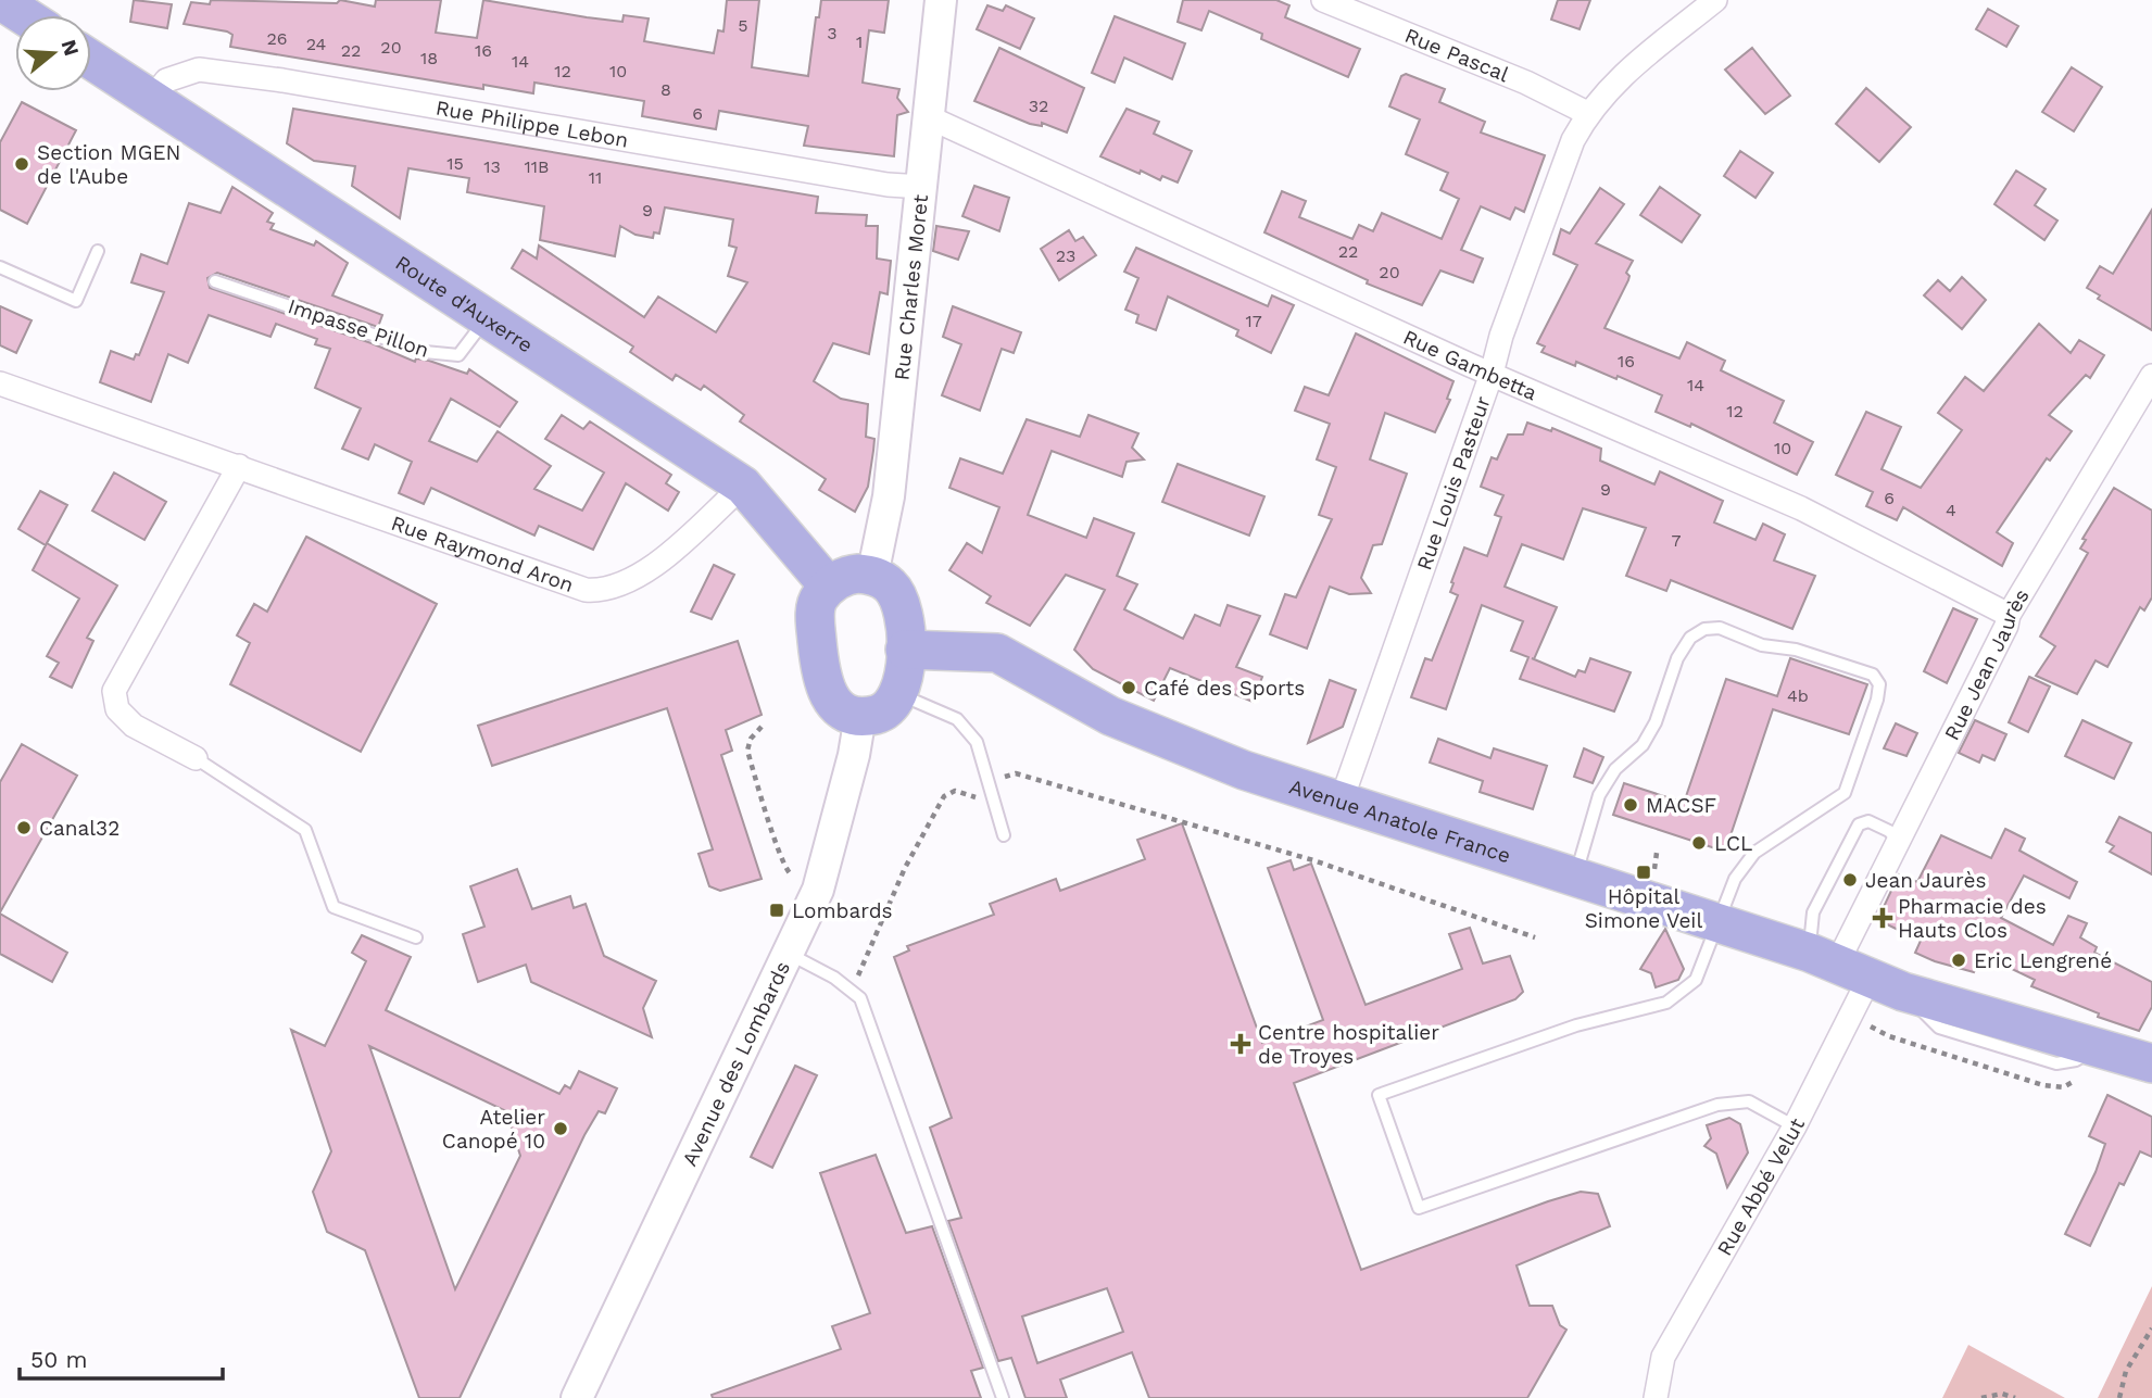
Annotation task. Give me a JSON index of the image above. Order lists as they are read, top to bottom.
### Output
{
  "streets": {
    "main road": ["Route d'Auxerre", "Avenue Anatole France"],
    "street": [
      "Rue Pascal",
      "Rue Philippe Lebon",
      "Rue Charles Moret",
      "Rue Gambetta",
      "Rue Louis Pasteur",
      "Rue Raymond Aron",
      "Rue Jean Jaurès",
      "Avenue des Lombards",
      "Rue Abbé Velut"
    ],
    "lane": ["Impasse Pillon"]
  },
  "crossings": [
    ["Rue Pascal", "Rue Louis Pasteur"],
    ["Rue Philippe Lebon", "Rue Charles Moret"],
    ["Rue Philippe Lebon", "Route d'Auxerre"],
    ["Rue Charles Moret", "Route d'Auxerre"],
    ["Rue Charles Moret", "Rue Gambetta"],
    ["Rue Charles Moret", "Avenue Anatole France"],
    ["Rue Charles Moret", "Avenue des Lombards"],
    ["Route d'Auxerre", "Impasse Pillon"],
    ["Route d'Auxerre", "Rue Raymond Aron"],
    ["Route d'Auxerre", "Avenue Anatole France"],
    ["Route d'Auxerre", "Avenue des Lombards"],
    ["Rue Gambetta", "Rue Louis Pasteur"],
    ["Rue Gambetta", "Rue Jean Jaurès"],
    ["Rue Louis Pasteur", "Avenue Anatole France"],
    ["Rue Jean Jaurès", "Avenue Anatole France"],
    ["Rue Jean Jaurès", "Rue Abbé Velut"],
    ["Avenue Anatole France", "Avenue des Lombards"],
    ["Avenue Anatole France", "Rue Abbé Velut"]
  ],
  "places": {
    "other": [
      "Section MGEN de l'Aube",
      "Café des Sports",
      "MACSF",
      "Canal32",
      "LCL",
      "Jean Jaurès",
      "Eric Lengrené",
      "Atelier Canopé 10"
    ],
    "transit": ["Hôpital Simone Veil", "Lombards"],
    "health": ["Pharmacie des Hauts Clos", "Centre hospitalier de Troyes"]
  },
  "house_numbers": [
    "5",
    "3",
    "26",
    "1",
    "24",
    "20",
    "22",
    "16",
    "18",
    "14",
    "12",
    "10",
    "8",
    "32",
    "6",
    "15",
    "13",
    "11B",
    "11",
    "9",
    "22",
    "23",
    "20",
    "17",
    "16",
    "14",
    "12",
    "10",
    "9",
    "6",
    "4",
    "7",
    "4b"
  ],
  "scale_bar": "50 m",
  "north": "right"
}
